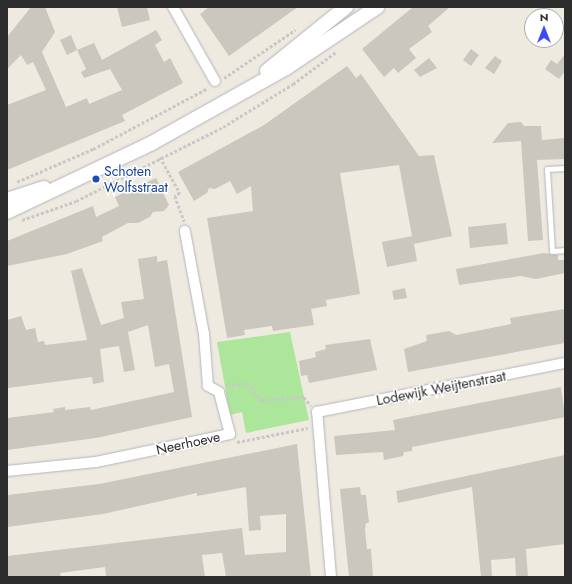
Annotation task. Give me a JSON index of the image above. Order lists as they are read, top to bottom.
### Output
{
  "streets": {
    "street": ["Lodewijk Weijtenstraat", "Neerhoeve"]
  },
  "places": ["Schoten Wolfsstraat"],
  "north": "top"
}
